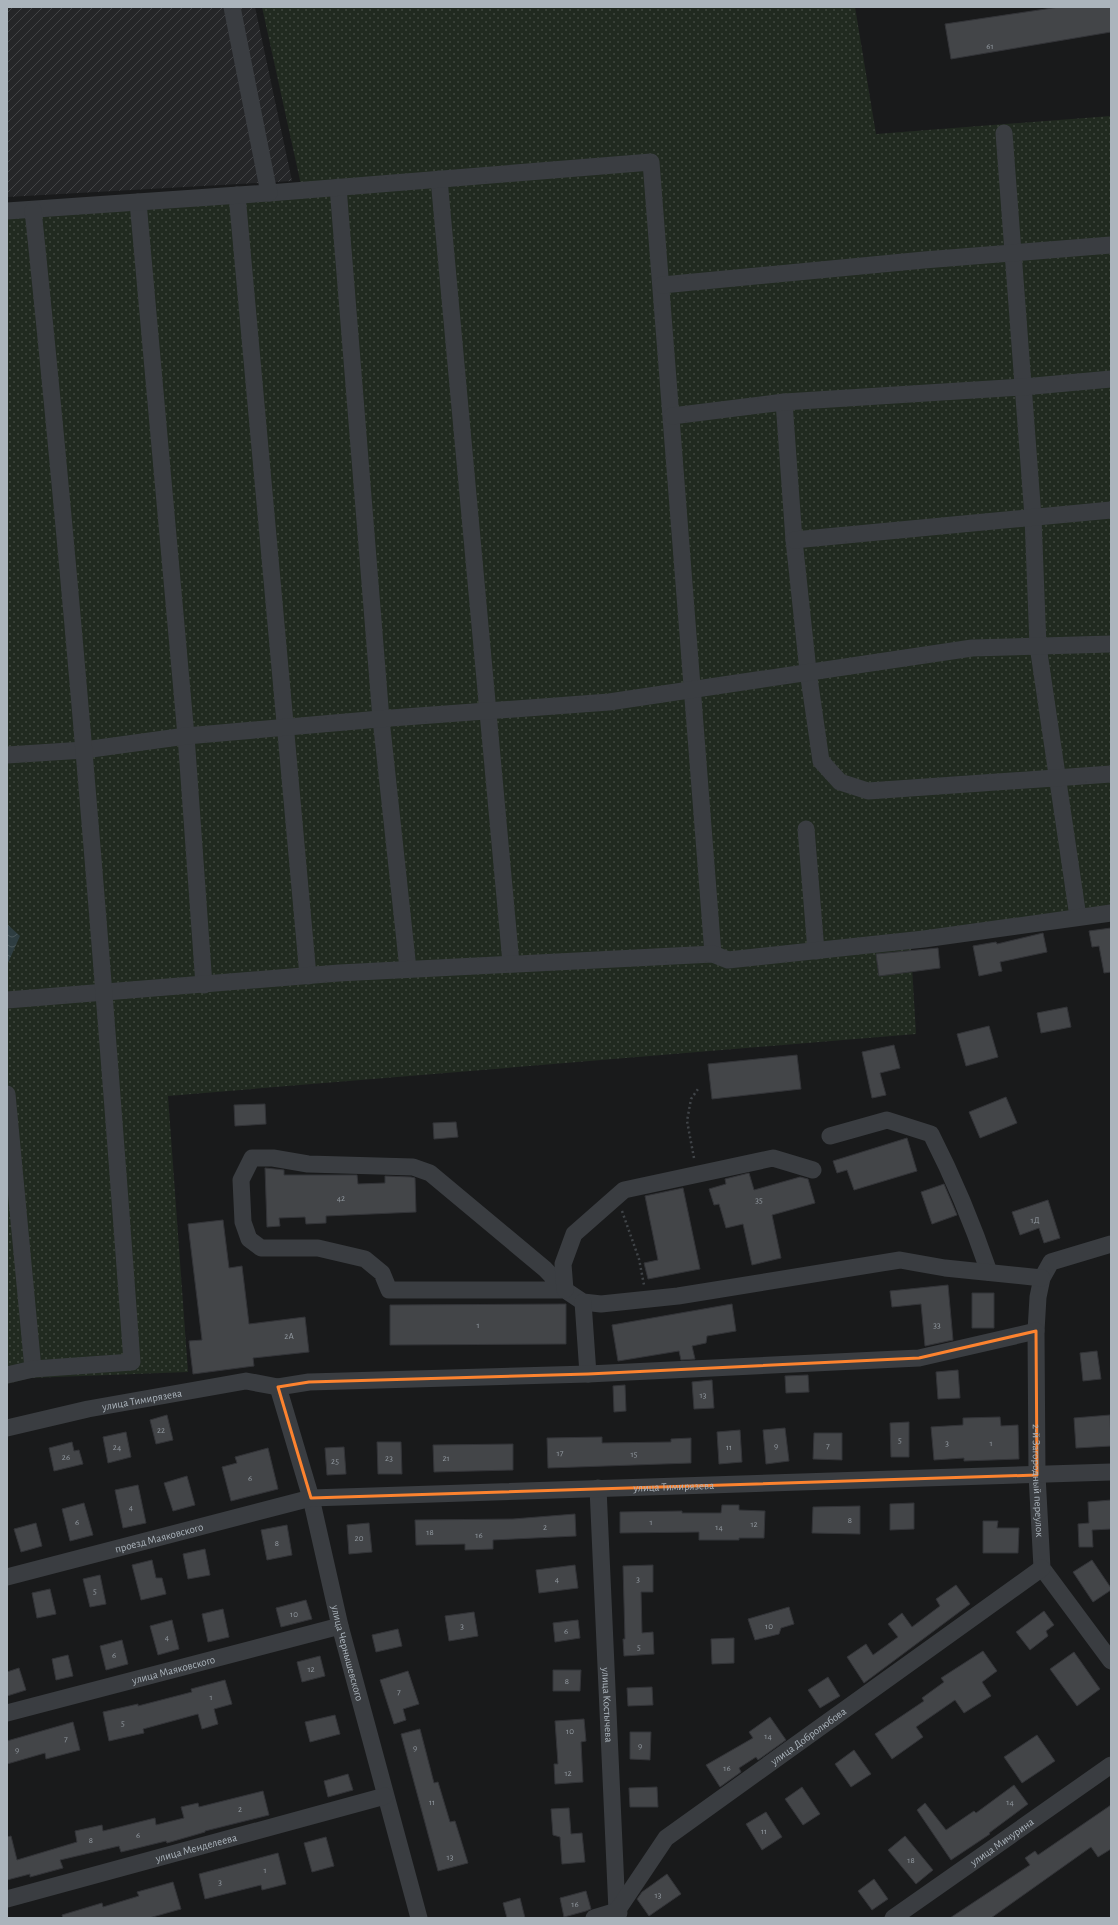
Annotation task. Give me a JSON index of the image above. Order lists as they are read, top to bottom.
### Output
{
  "streets": {
    "street": [
      "улица Тимирязева",
      "2-й Загородный переулок",
      "проезд Маяковского",
      "улица Чернышевского",
      "улица Маяковского",
      "улица Костычева",
      "улица Добролюбова",
      "улица Мичурина",
      "улица Менделеева"
    ]
  },
  "crossings": [
    ["улица Тимирязева", "2-й Загородный переулок"],
    ["улица Тимирязева", "проезд Маяковского"],
    ["улица Тимирязева", "улица Чернышевского"],
    ["улица Тимирязева", "улица Костычева"],
    ["2-й Загородный переулок", "улица Добролюбова"],
    ["проезд Маяковского", "улица Чернышевского"],
    ["улица Чернышевского", "улица Маяковского"],
    ["улица Чернышевского", "улица Менделеева"],
    ["улица Костычева", "улица Добролюбова"]
  ],
  "house_numbers": [
    "61",
    "42",
    "35",
    "1Д",
    "1",
    "33",
    "2А",
    "13",
    "22",
    "5",
    "3",
    "1",
    "9",
    "7",
    "24",
    "11",
    "17",
    "15",
    "26",
    "23",
    "21",
    "25",
    "6",
    "4",
    "8",
    "6",
    "1",
    "12",
    "2",
    "14",
    "18",
    "16",
    "20",
    "8",
    "4",
    "3",
    "5",
    "10",
    "3",
    "10",
    "6",
    "4",
    "5",
    "6",
    "12",
    "8",
    "7",
    "1",
    "5",
    "10",
    "14",
    "7",
    "9",
    "9",
    "9",
    "16",
    "12",
    "11",
    "14",
    "2",
    "11",
    "6",
    "8",
    "13",
    "18",
    "1",
    "3",
    "13",
    "16"
  ]
}
